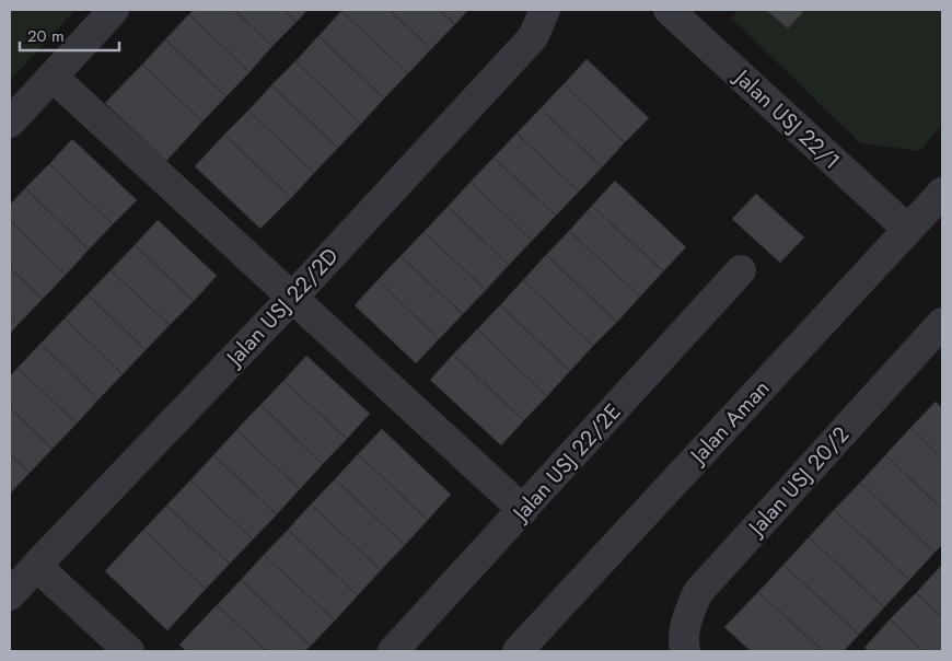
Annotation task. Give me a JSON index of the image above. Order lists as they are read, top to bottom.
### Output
{
  "streets": {
    "street": [
      "Jalan USJ 22/1",
      "Jalan USJ 22/2D",
      "Jalan Aman",
      "Jalan USJ 22/2E",
      "Jalan USJ 20/2"
    ]
  },
  "crossings": [
    ["Jalan USJ 22/1", "Jalan Aman"]
  ],
  "scale_bar": "20 m"
}
